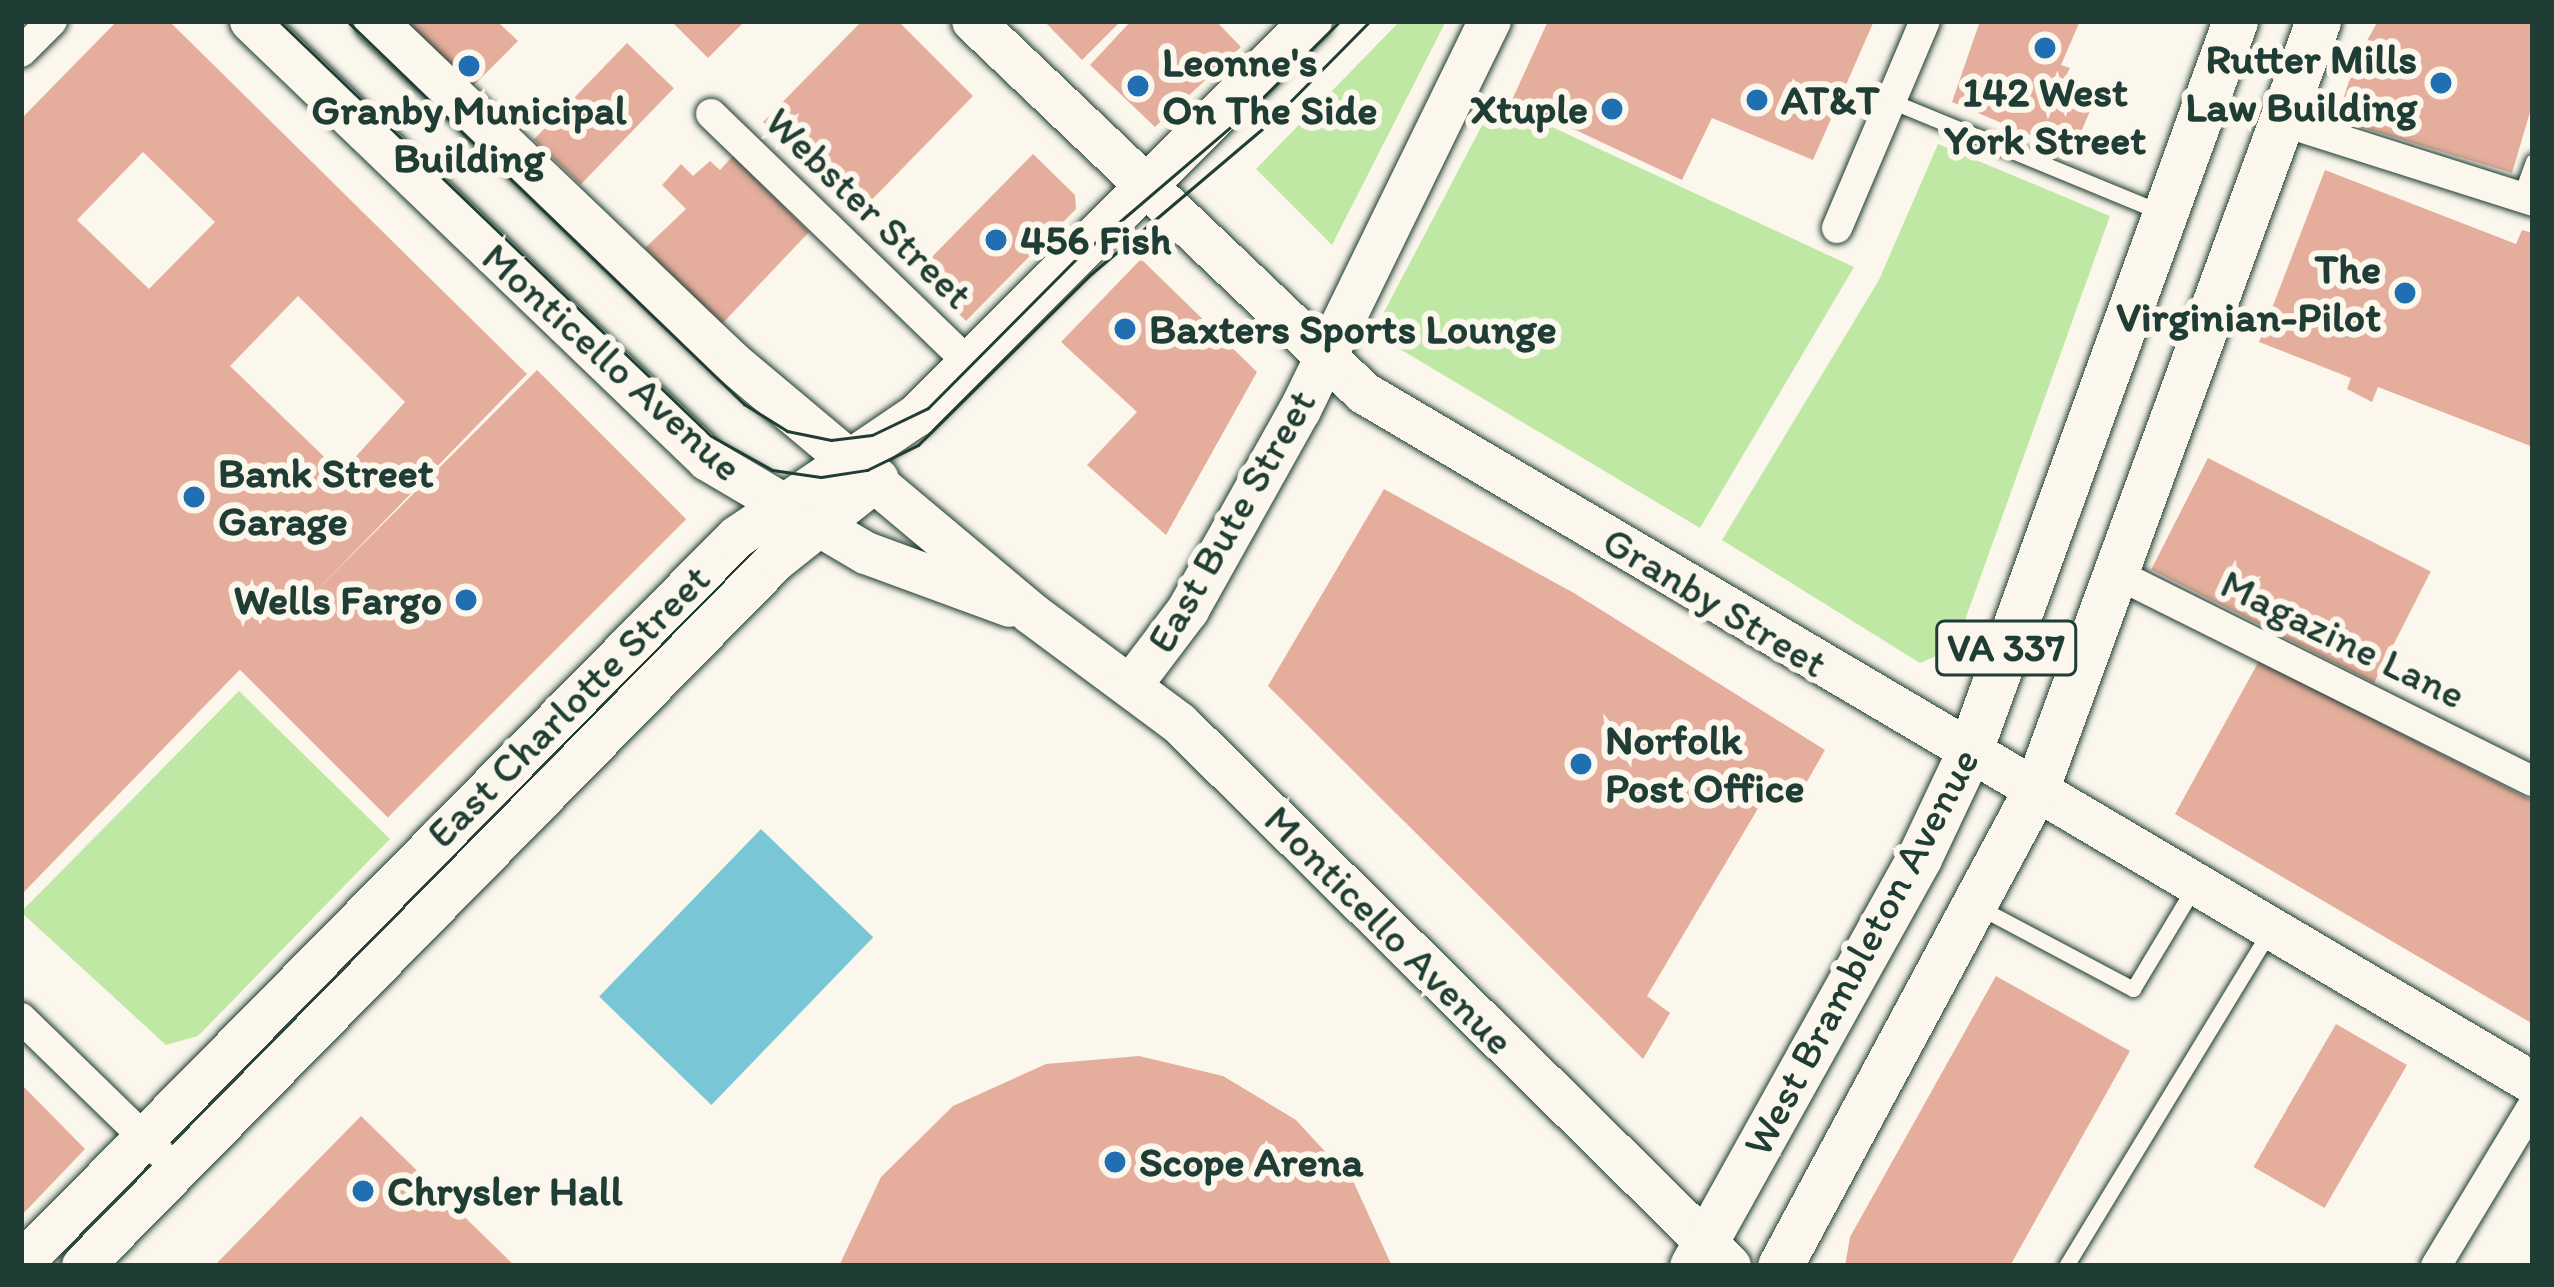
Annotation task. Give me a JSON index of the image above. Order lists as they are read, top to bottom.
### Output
{
  "streets": {
    "main road": ["VA 337", "West Brambleton Avenue"],
    "street": [
      "Webster Street",
      "Monticello Avenue",
      "East Bute Street",
      "Granby Street",
      "Magazine Lane",
      "East Charlotte Street"
    ]
  },
  "crossings": [
    ["Webster Street", "East Charlotte Street"],
    ["Monticello Avenue", "East Bute Street"],
    ["Monticello Avenue", "East Charlotte Street"],
    ["Monticello Avenue", "West Brambleton Avenue"],
    ["East Bute Street", "Granby Street"],
    ["Granby Street", "East Charlotte Street"],
    ["Granby Street", "West Brambleton Avenue"],
    ["Magazine Lane", "West Brambleton Avenue"]
  ],
  "places": [
    "142 West York Street",
    "Granby Municipal Building",
    "Rutter Mills Law Building",
    "Leonne's On The Side",
    "AT&T",
    "Xtuple",
    "456 Fish",
    "The Virginian-Pilot",
    "Baxters Sports Lounge",
    "Bank Street Garage",
    "Wells Fargo",
    "Norfolk Post Office",
    "Scope Arena",
    "Chrysler Hall"
  ]
}
